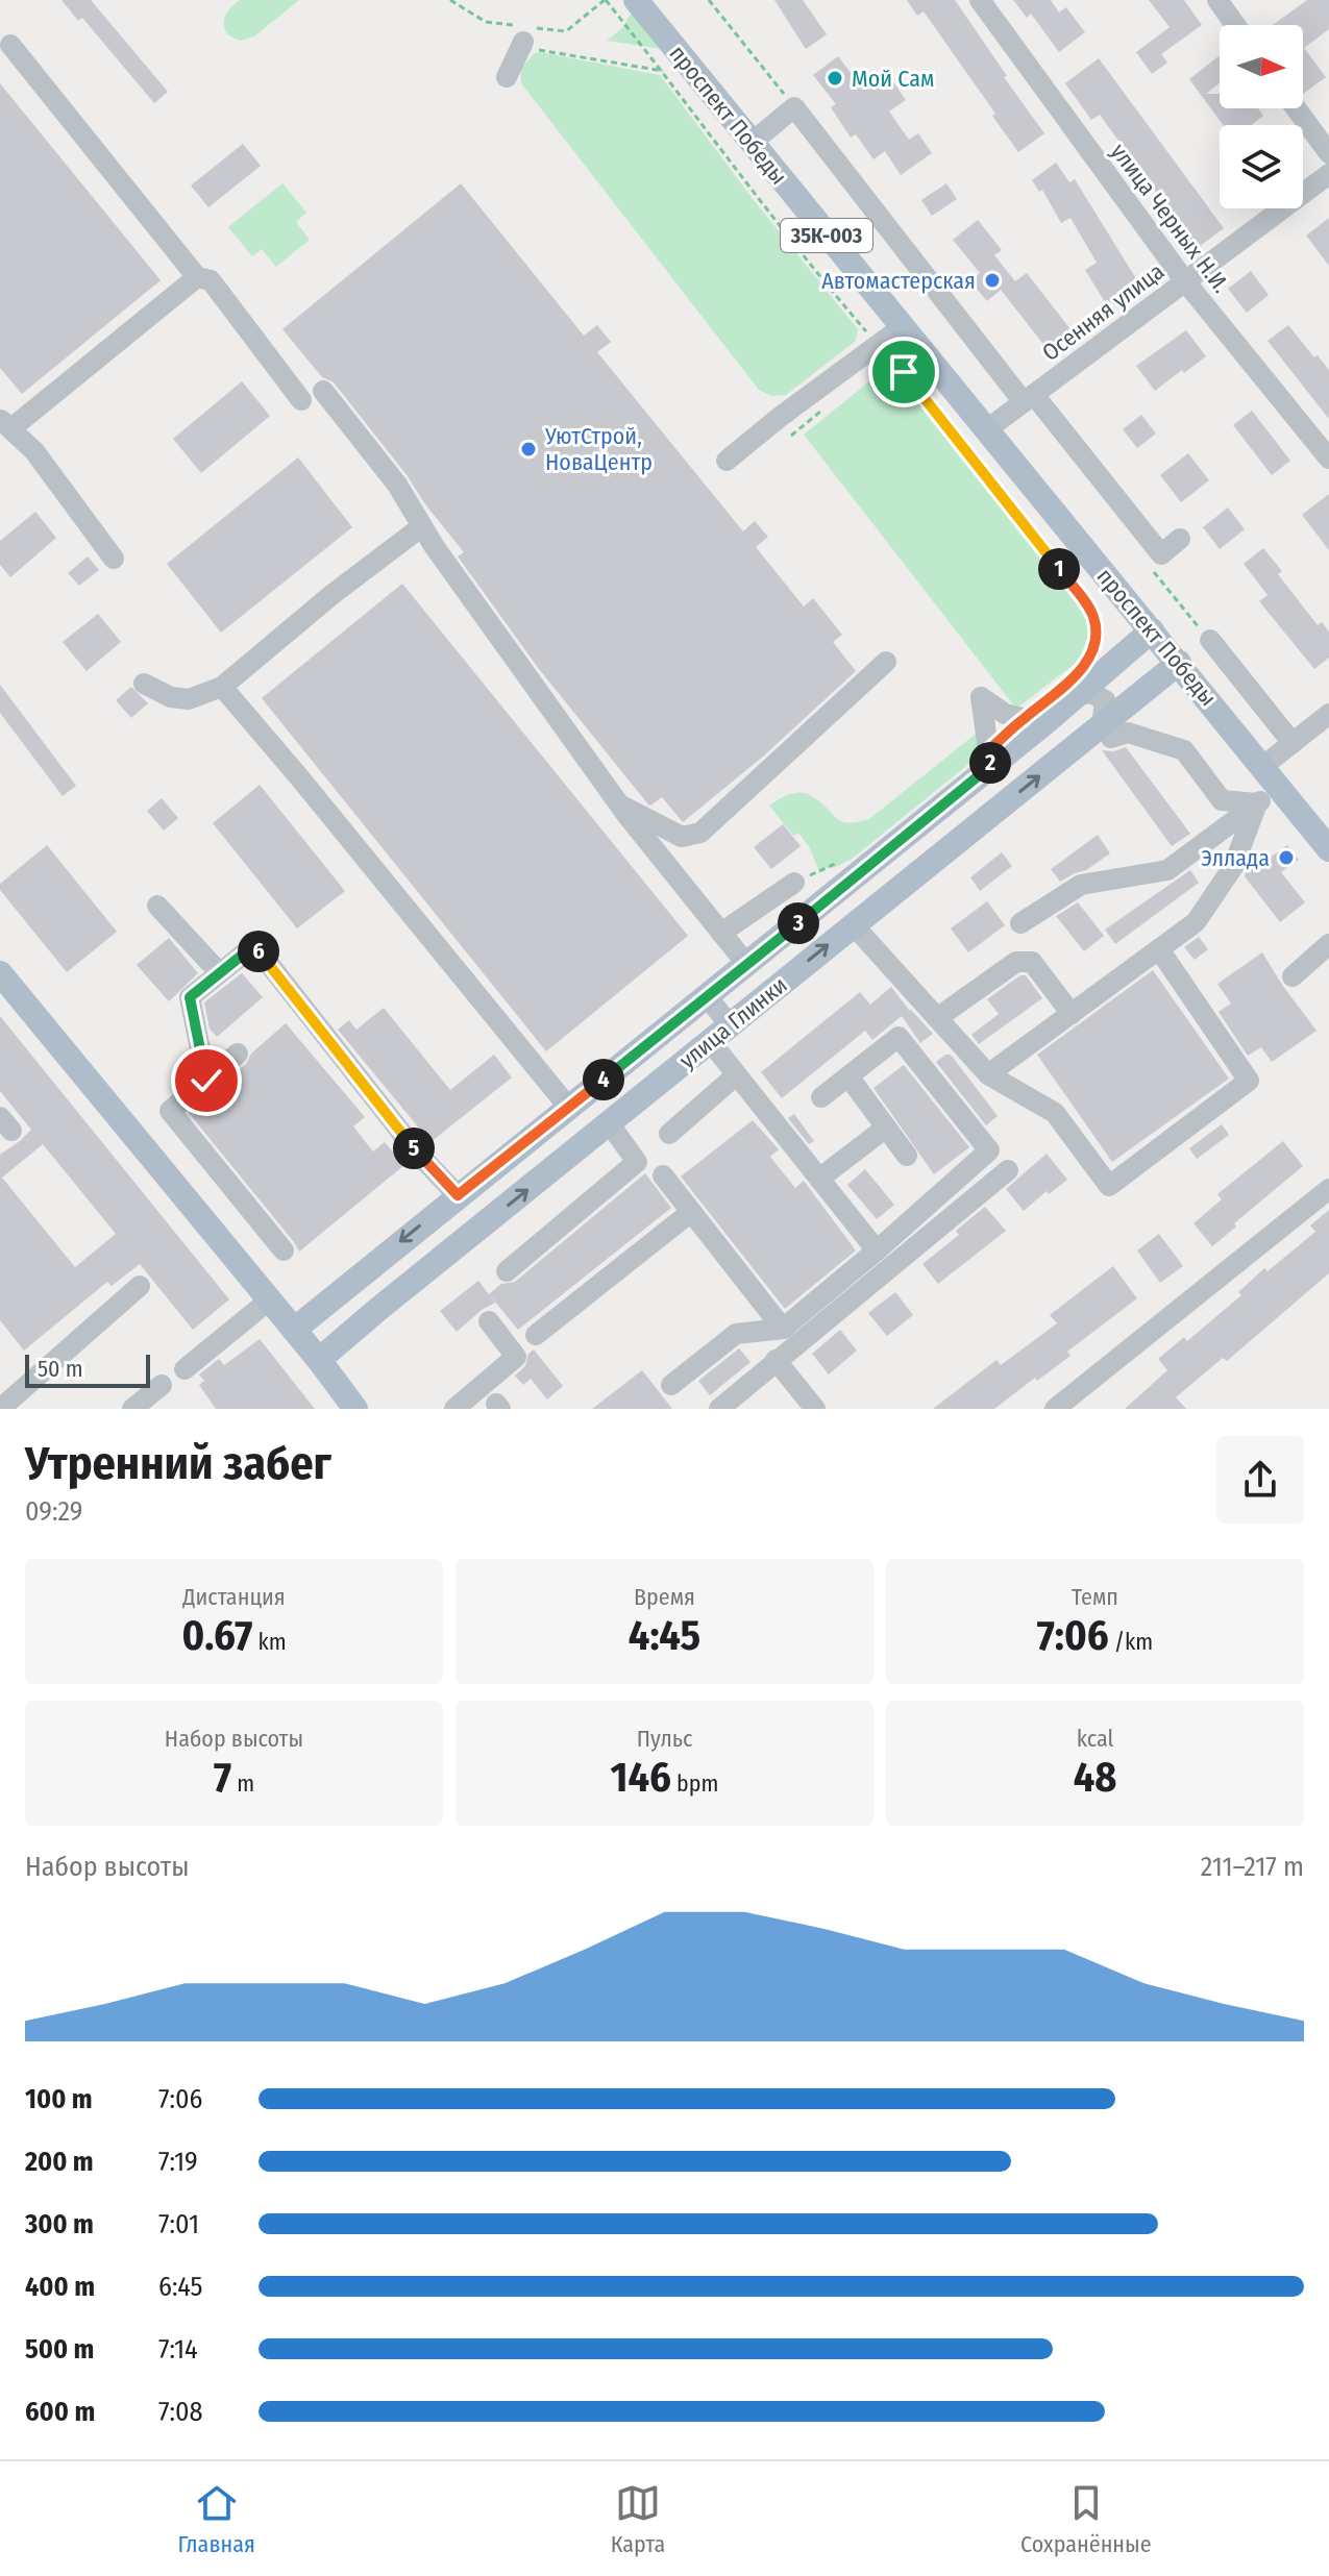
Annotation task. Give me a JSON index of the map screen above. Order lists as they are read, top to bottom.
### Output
{
  "streets": {
    "main road": ["проспект Победы", "35К-003", "улица Глинки"],
    "street": ["улица Черных Н.И.", "Осенняя улица"]
  },
  "crossings": [
    ["проспект Победы", "Осенняя улица"],
    ["проспект Победы", "улица Глинки"],
    ["улица Черных Н.И.", "Осенняя улица"]
  ],
  "places": [
    "Мой Сам",
    "Автомастерская",
    "УютСтрой, НоваЦентр",
    "Эллада"
  ],
  "scale_bar": "50 m",
  "north": "right",
  "page": {
    "pins": [
      "1",
      "2",
      "3",
      "6",
      "4",
      "5"
    ],
    "scale": "50 m",
    "heading": ["Утренний забег", "09:29"],
    "stats": [
      ["Дистанция", "0.67 km"],
      ["Время", "4:45"],
      ["Темп", "7:06 /km"],
      ["Набор высоты", "7 m"],
      ["Пульс", "146 bpm"],
      ["kcal", "48"]
    ],
    "chart": ["Набор высоты", "211–217 m"],
    "list": [
      {
        "name": "100 m",
        "note": "7:06"
      },
      {
        "name": "200 m",
        "note": "7:19"
      },
      {
        "name": "300 m",
        "note": "7:01"
      },
      {
        "name": "400 m",
        "note": "6:45"
      },
      {
        "name": "500 m",
        "note": "7:14"
      },
      {
        "name": "600 m",
        "note": "7:08"
      }
    ],
    "tabs": ["Главная", "Карта", "Сохранённые"]
  }
}
